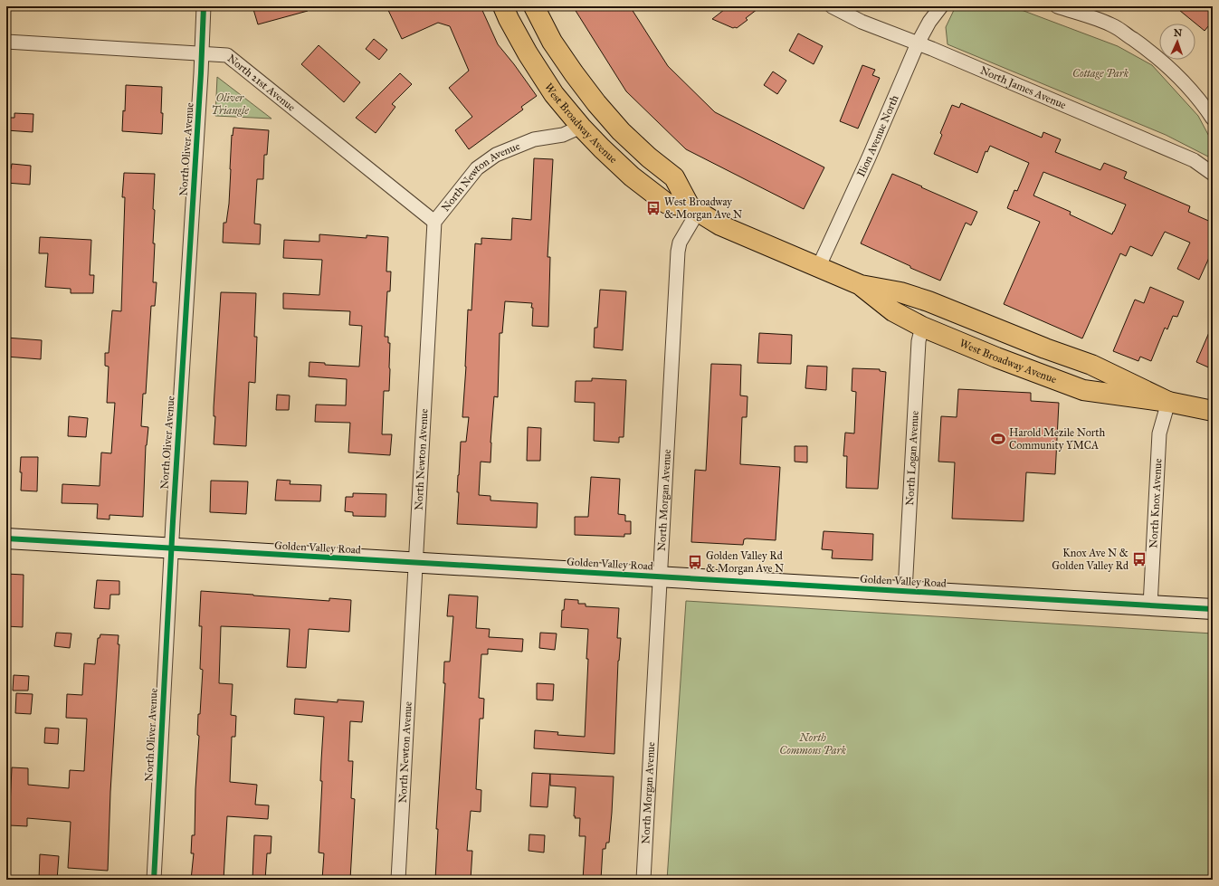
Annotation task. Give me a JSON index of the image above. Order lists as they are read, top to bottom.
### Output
{
  "streets": {
    "main road": ["West Broadway Avenue"],
    "street": [
      "North 21st Avenue",
      "North James Avenue",
      "Ilion Avenue North",
      "North Oliver Avenue",
      "North Newton Avenue",
      "North Logan Avenue",
      "North Morgan Avenue",
      "North Knox Avenue",
      "Golden Valley Road"
    ]
  },
  "crossings": [
    ["North 21st Avenue", "North Oliver Avenue"],
    ["North 21st Avenue", "North Newton Avenue"],
    ["North James Avenue", "Ilion Avenue North"],
    ["West Broadway Avenue", "Ilion Avenue North"],
    ["West Broadway Avenue", "North Newton Avenue"],
    ["West Broadway Avenue", "North Logan Avenue"],
    ["West Broadway Avenue", "North Morgan Avenue"],
    ["West Broadway Avenue", "North Knox Avenue"],
    ["North Oliver Avenue", "Golden Valley Road"],
    ["North Newton Avenue", "Golden Valley Road"],
    ["North Logan Avenue", "Golden Valley Road"],
    ["North Morgan Avenue", "Golden Valley Road"],
    ["North Knox Avenue", "Golden Valley Road"]
  ],
  "parks": ["Cottage Park", "Oliver Triangle", "North Commons Park"],
  "places": {
    "bus stop": ["West Broadway & Morgan Ave N", "Knox Ave N & Golden Valley Rd", "Golden Valley Rd & Morgan Ave N"],
    "sports": ["Harold Mezile North Community YMCA"]
  },
  "north": "top"
}
